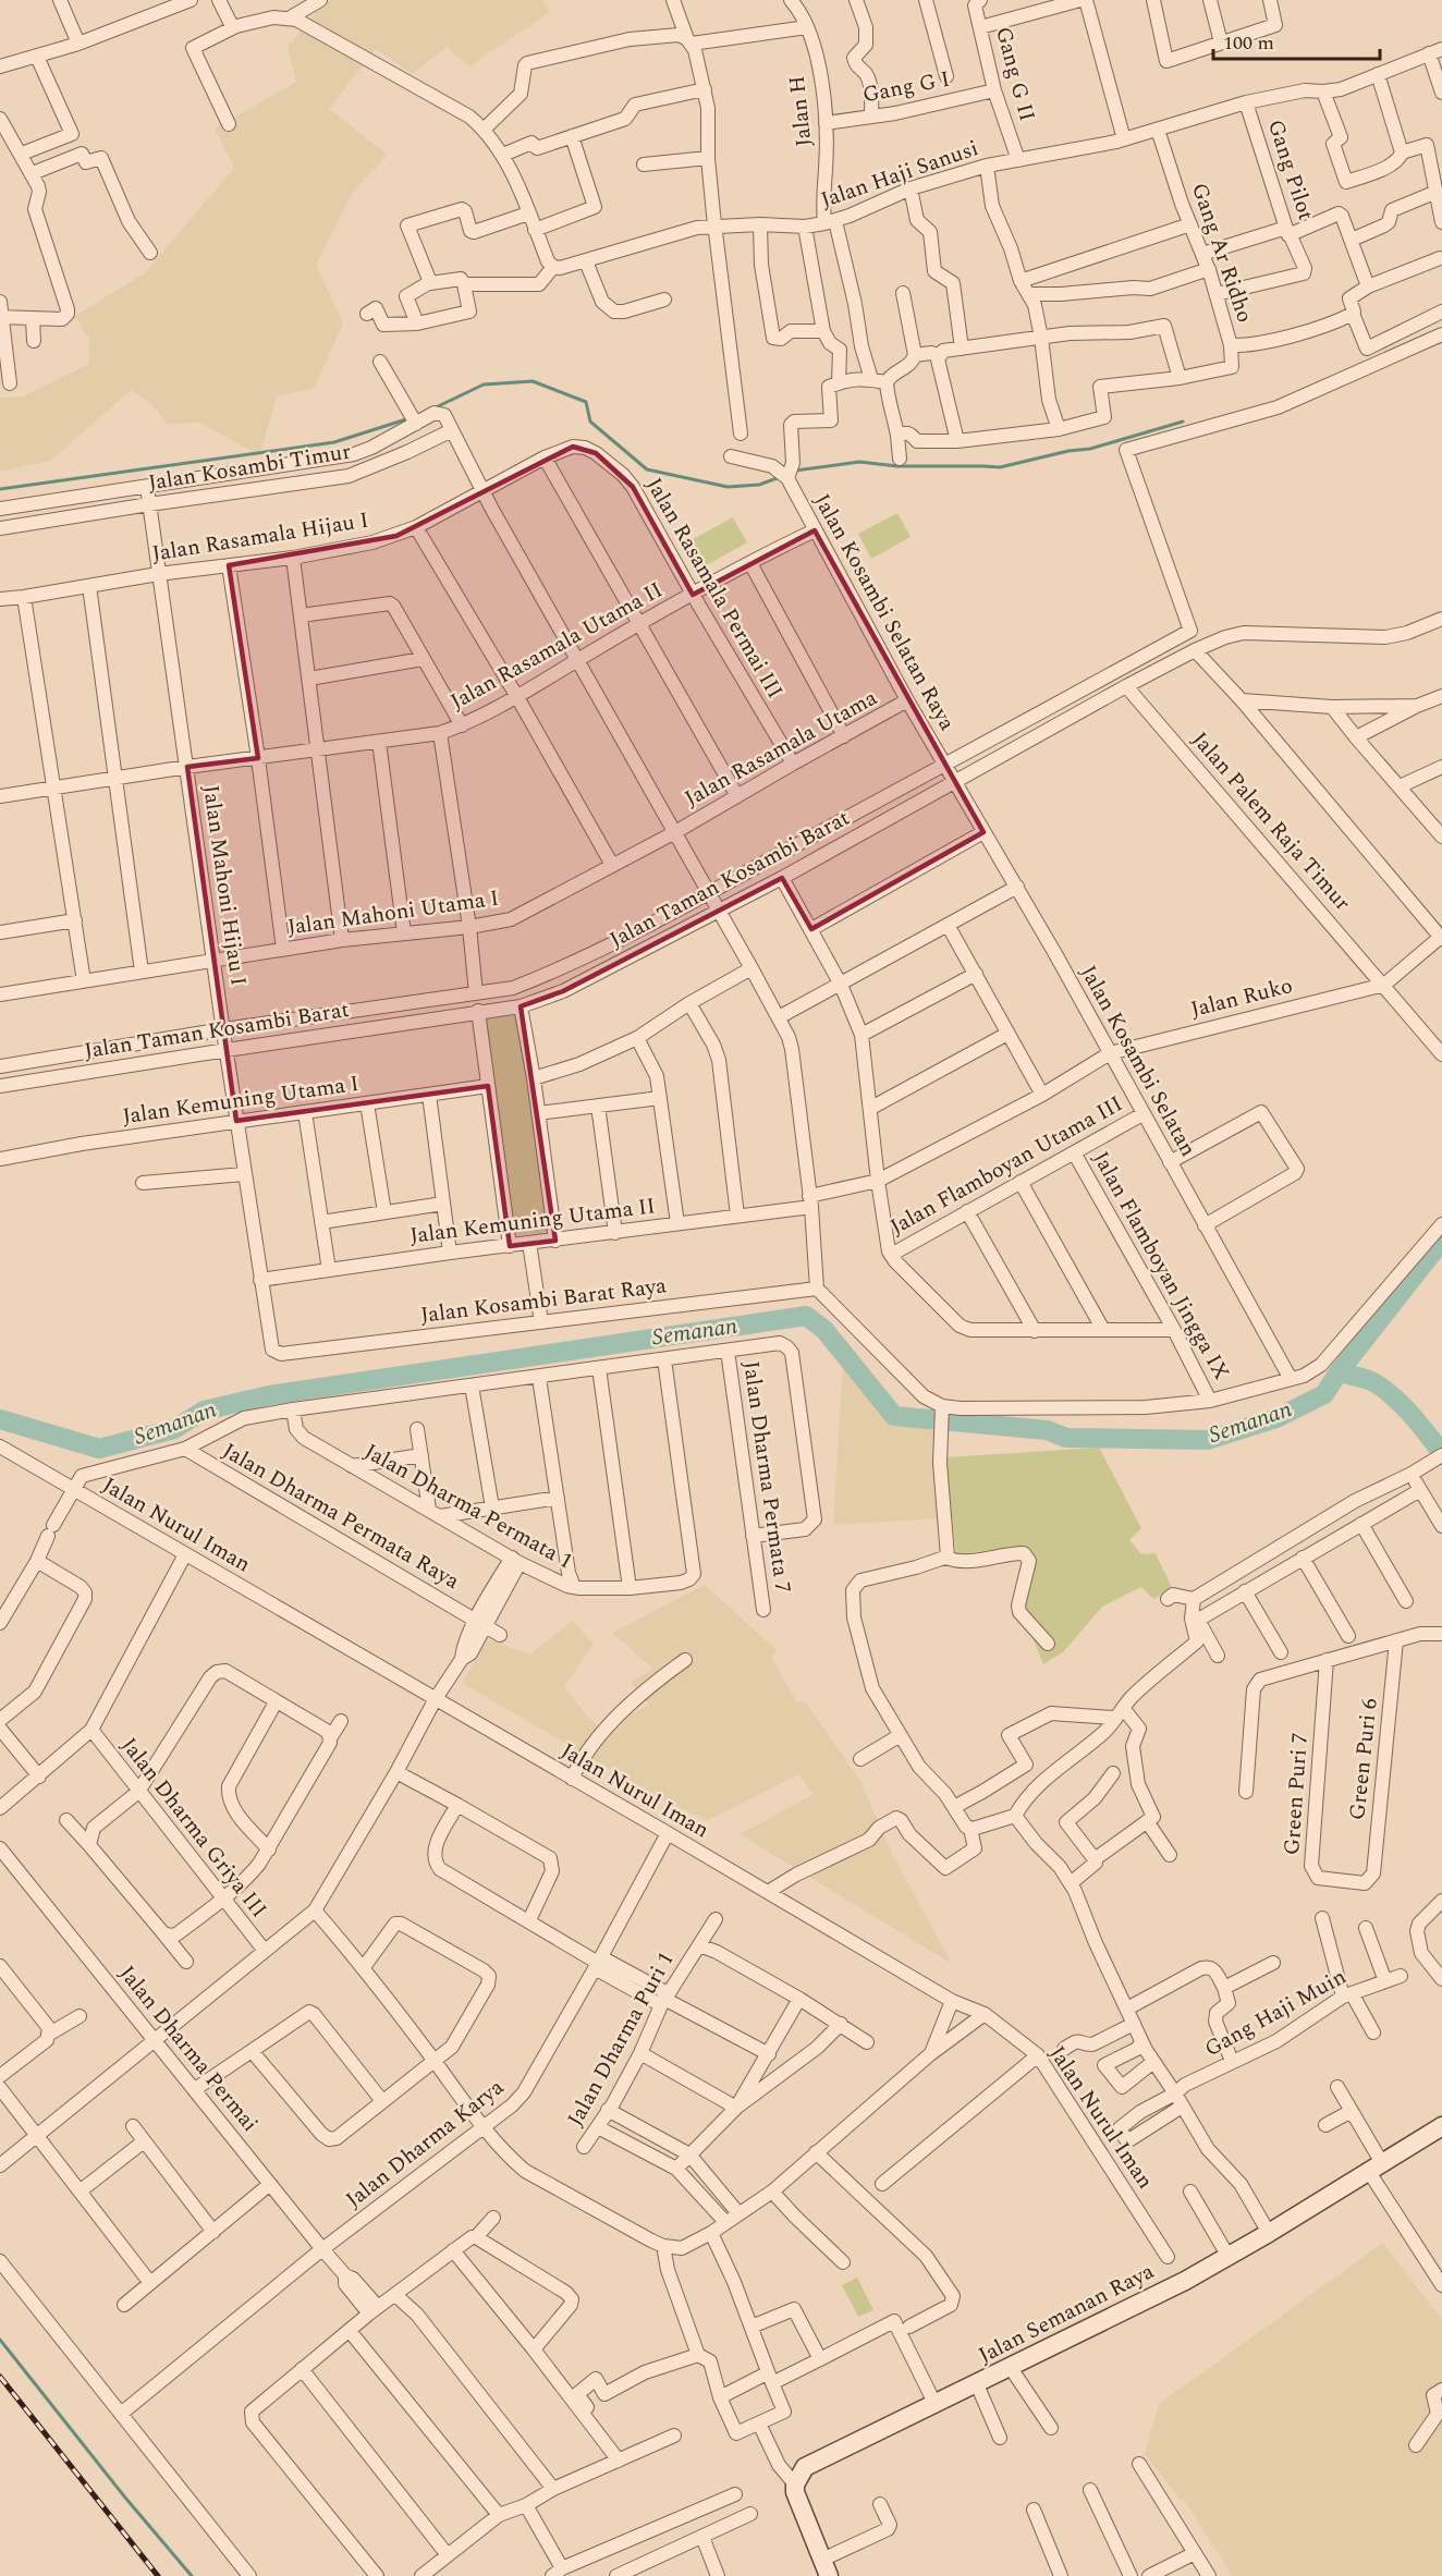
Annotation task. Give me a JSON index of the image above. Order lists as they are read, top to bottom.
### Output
{
  "streets": {
    "street": [
      "Gang G II",
      "Gang G I",
      "Jalan H",
      "Gang Pilot",
      "Jalan Haji Sanusi",
      "Gang Ar Ridho",
      "Jalan Kosambi Timur",
      "Jalan Rasamala Hijau I",
      "Jalan Rasamala Permai III",
      "Jalan Kosambi Selatan Raya",
      "Jalan Rasamala Utama II",
      "Jalan Rasamala Utama",
      "Jalan Palem Raja Timur",
      "Jalan Taman Kosambi Barat",
      "Jalan Mahoni Hijau I",
      "Jalan Mahoni Utama I",
      "Jalan Ruko",
      "Jalan Kosambi Selatan",
      "Jalan Kemuning Utama I",
      "Jalan Flamboyan Utama III",
      "Jalan Kemuning Utama II",
      "Jalan Flamboyan Jingga IX",
      "Jalan Kosambi Barat Raya",
      "Jalan Dharma Permata 7",
      "Jalan Dharma Permata 1",
      "Jalan Dharma Permata Raya",
      "Jalan Nurul Iman",
      "Green Puri 6",
      "Green Puri 7",
      "Jalan Dharma Griya III",
      "Gang Haji Muin",
      "Jalan Dharma Puri 1",
      "Jalan Dharma Permai",
      "Jalan Dharma Karya",
      "Jalan Semanan Raya"
    ]
  },
  "crossings": [
    ["Gang G II", "Gang G I"],
    ["Gang G II", "Jalan Haji Sanusi"],
    ["Gang G I", "Jalan H"],
    ["Jalan H", "Jalan Haji Sanusi"],
    ["Gang Pilot", "Jalan Haji Sanusi"],
    ["Jalan Haji Sanusi", "Gang Ar Ridho"],
    ["Jalan Kosambi Timur", "Jalan Rasamala Utama"],
    ["Jalan Kosambi Timur", "Jalan Mahoni Hijau I"],
    ["Jalan Rasamala Hijau I", "Jalan Rasamala Permai III"],
    ["Jalan Rasamala Hijau I", "Jalan Rasamala Utama"],
    ["Jalan Rasamala Hijau I", "Jalan Mahoni Hijau I"],
    ["Jalan Rasamala Permai III", "Jalan Rasamala Utama II"],
    ["Jalan Rasamala Permai III", "Jalan Rasamala Utama"],
    ["Jalan Kosambi Selatan Raya", "Jalan Rasamala Utama II"],
    ["Jalan Kosambi Selatan Raya", "Jalan Rasamala Utama"],
    ["Jalan Kosambi Selatan Raya", "Jalan Taman Kosambi Barat"],
    ["Jalan Kosambi Selatan Raya", "Jalan Kosambi Selatan"],
    ["Jalan Rasamala Utama II", "Jalan Rasamala Utama"],
    ["Jalan Rasamala Utama II", "Jalan Mahoni Hijau I"],
    ["Jalan Rasamala Utama", "Jalan Taman Kosambi Barat"],
    ["Jalan Rasamala Utama", "Jalan Mahoni Utama I"],
    ["Jalan Rasamala Utama", "Jalan Kemuning Utama II"],
    ["Jalan Rasamala Utama", "Jalan Kosambi Barat Raya"],
    ["Jalan Palem Raja Timur", "Jalan Taman Kosambi Barat"],
    ["Jalan Palem Raja Timur", "Jalan Ruko"],
    ["Jalan Taman Kosambi Barat", "Jalan Mahoni Hijau I"],
    ["Jalan Taman Kosambi Barat", "Jalan Kosambi Selatan"],
    ["Jalan Mahoni Hijau I", "Jalan Mahoni Utama I"],
    ["Jalan Mahoni Hijau I", "Jalan Kemuning Utama I"],
    ["Jalan Mahoni Hijau I", "Jalan Kemuning Utama II"],
    ["Jalan Mahoni Hijau I", "Jalan Kosambi Barat Raya"],
    ["Jalan Ruko", "Jalan Kosambi Selatan"],
    ["Jalan Ruko", "Jalan Kemuning Utama II"],
    ["Jalan Kosambi Selatan", "Jalan Flamboyan Utama III"],
    ["Jalan Flamboyan Utama III", "Jalan Flamboyan Jingga IX"],
    ["Jalan Nurul Iman", "Jalan Dharma Karya"],
    ["Green Puri 6", "Green Puri 7"],
    ["Jalan Dharma Permai", "Jalan Dharma Karya"]
  ],
  "water": ["Semanan"],
  "scale_bar": "100 m"
}
